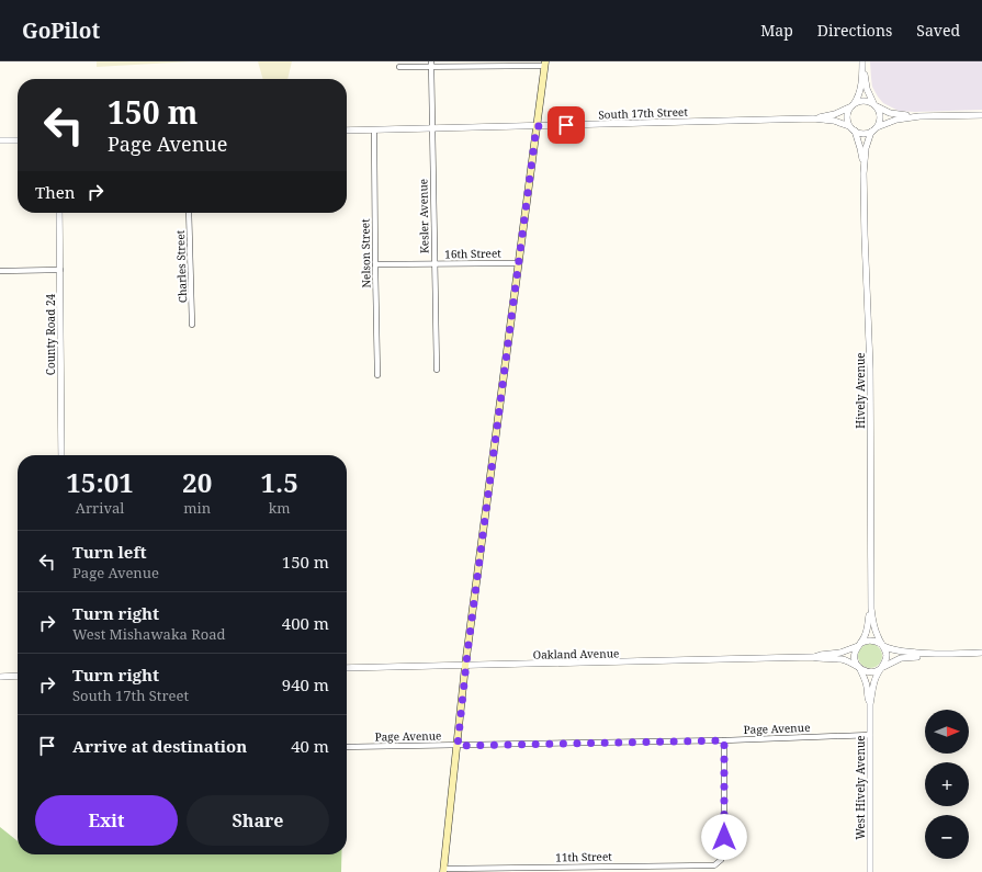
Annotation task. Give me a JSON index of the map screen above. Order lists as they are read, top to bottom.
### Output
{
  "streets": {
    "street": [
      "South 17th Street",
      "Kesler Avenue",
      "Nelson Street",
      "16th Street",
      "Charles Street",
      "County Road 24",
      "Hively Avenue",
      "Oakland Avenue",
      "Page Avenue",
      "West Hively Avenue",
      "11th Street"
    ]
  },
  "crossings": [
    ["South 17th Street", "Kesler Avenue"],
    ["South 17th Street", "Nelson Street"],
    ["Kesler Avenue", "16th Street"],
    ["Nelson Street", "16th Street"],
    ["Hively Avenue", "Oakland Avenue"],
    ["Hively Avenue", "West Hively Avenue"],
    ["Page Avenue", "West Hively Avenue"],
    ["Page Avenue", "11th Street"]
  ],
  "north": "right",
  "page": {
    "header": "GoPilot",
    "nav": ["Map", "Directions", "Saved"],
    "turn": ["150 m", "Page Avenue"],
    "then": "Then",
    "eta": [
      "15:01",
      "Arrival",
      "20",
      "min",
      "1.5",
      "km"
    ],
    "list": [
      {
        "name": "Turn left",
        "note": "Page Avenue",
        "value": "150 m"
      },
      {
        "name": "Turn right",
        "note": "West Mishawaka Road",
        "value": "400 m"
      },
      {
        "name": "Turn right",
        "note": "South 17th Street",
        "value": "940 m"
      },
      {
        "name": "Arrive at destination",
        "value": "40 m"
      }
    ],
    "map_buttons": ["+", "−"],
    "buttons": ["Exit", "Share"]
  }
}
